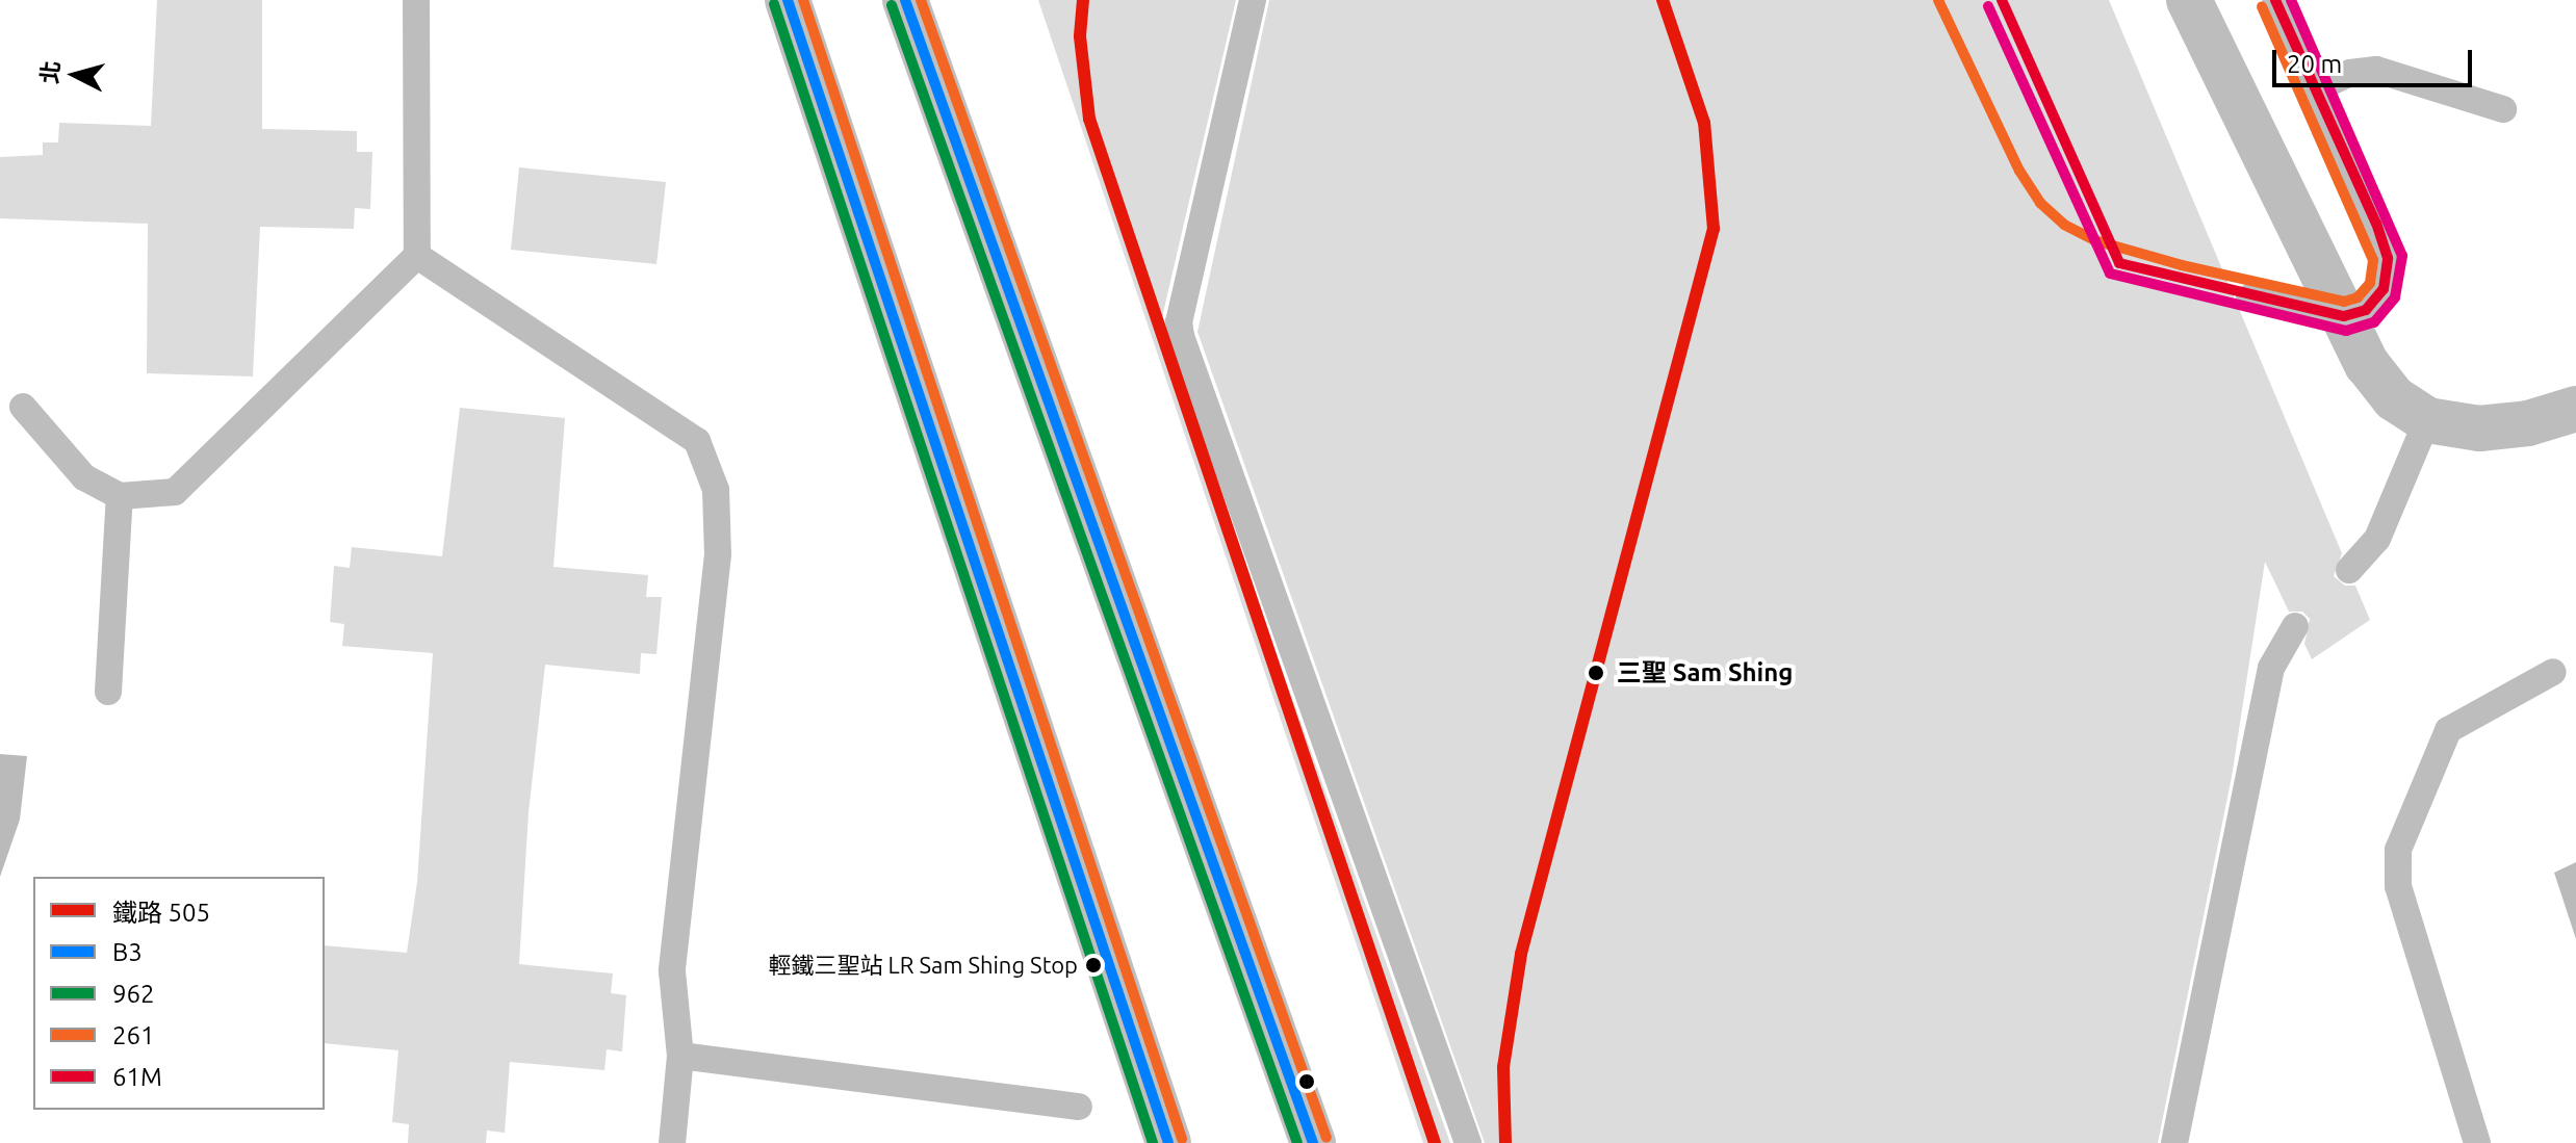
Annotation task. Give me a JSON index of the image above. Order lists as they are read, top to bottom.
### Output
{
  "places": ["三聖 Sam Shing", "輕鐵三聖站 LR Sam Shing Stop"],
  "lines": [
    "rail line 505",
    "transit line B3",
    "transit line 261",
    "transit line 61M",
    "transit line 962"
  ],
  "legend": [
    "鐵路 505",
    "B3",
    "962",
    "261",
    "61M"
  ],
  "scale_bar": "20 m",
  "north": "left"
}
